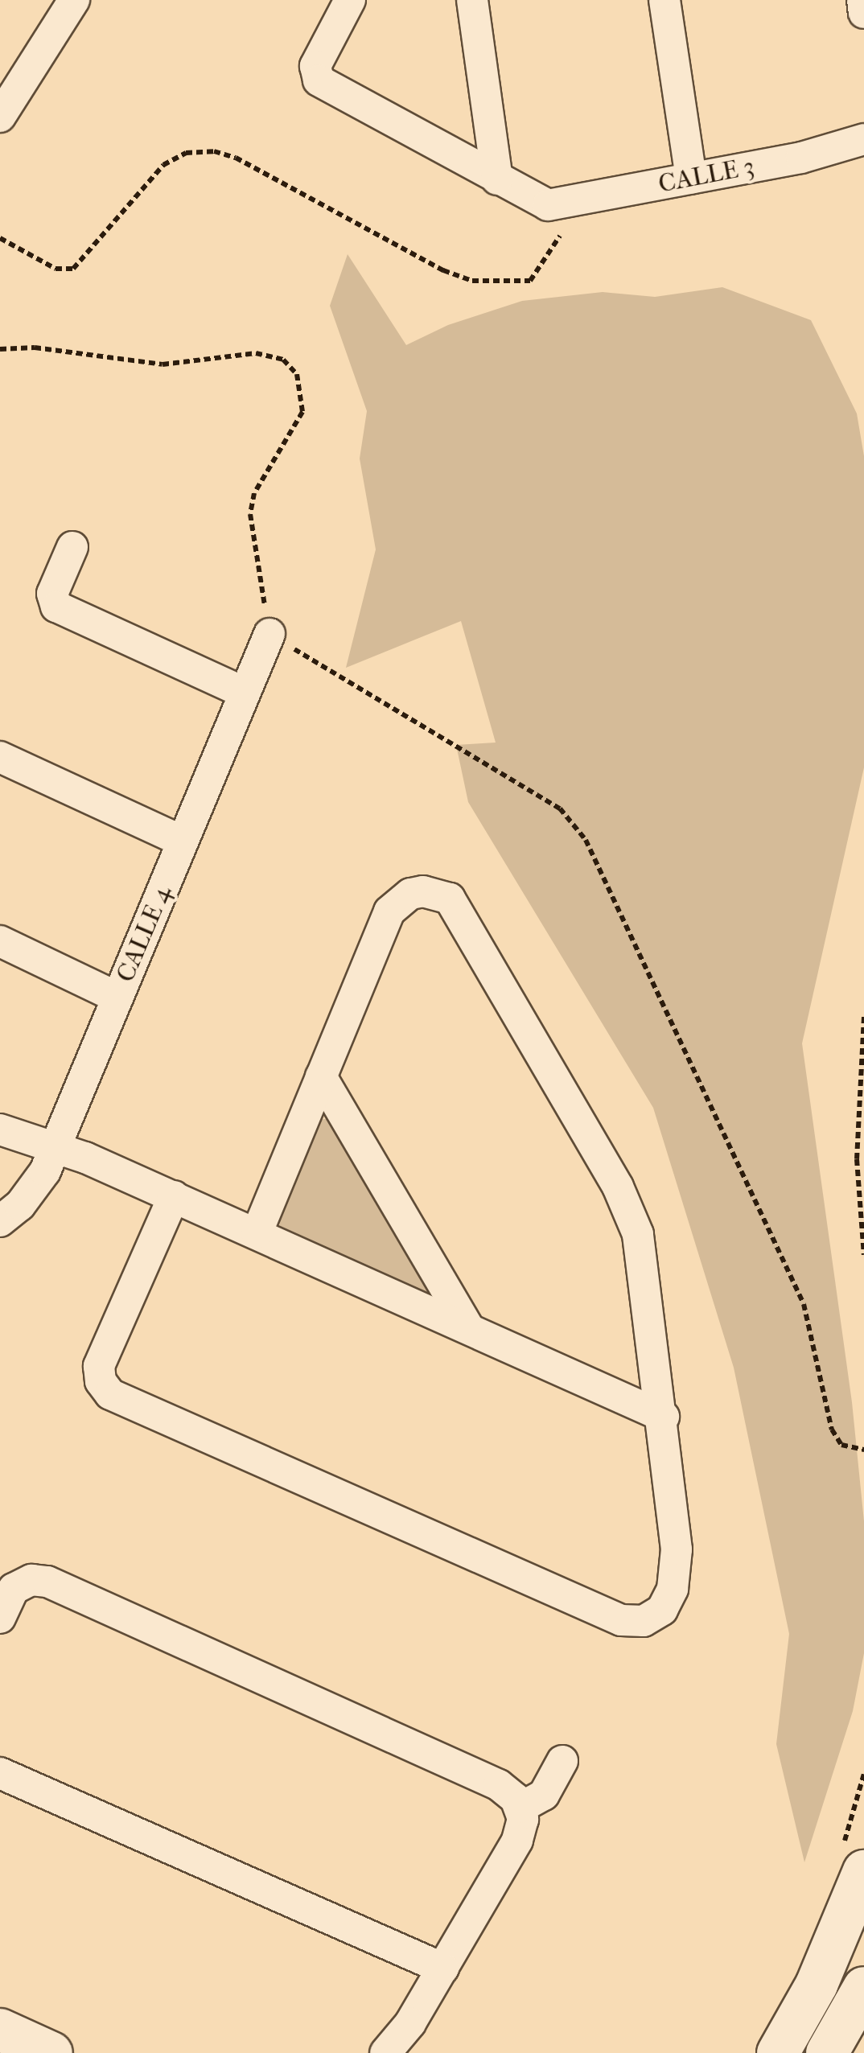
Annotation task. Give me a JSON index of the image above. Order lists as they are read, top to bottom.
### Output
{
  "streets": {
    "street": ["CALLE 3", "CALLE 4"]
  }
}
